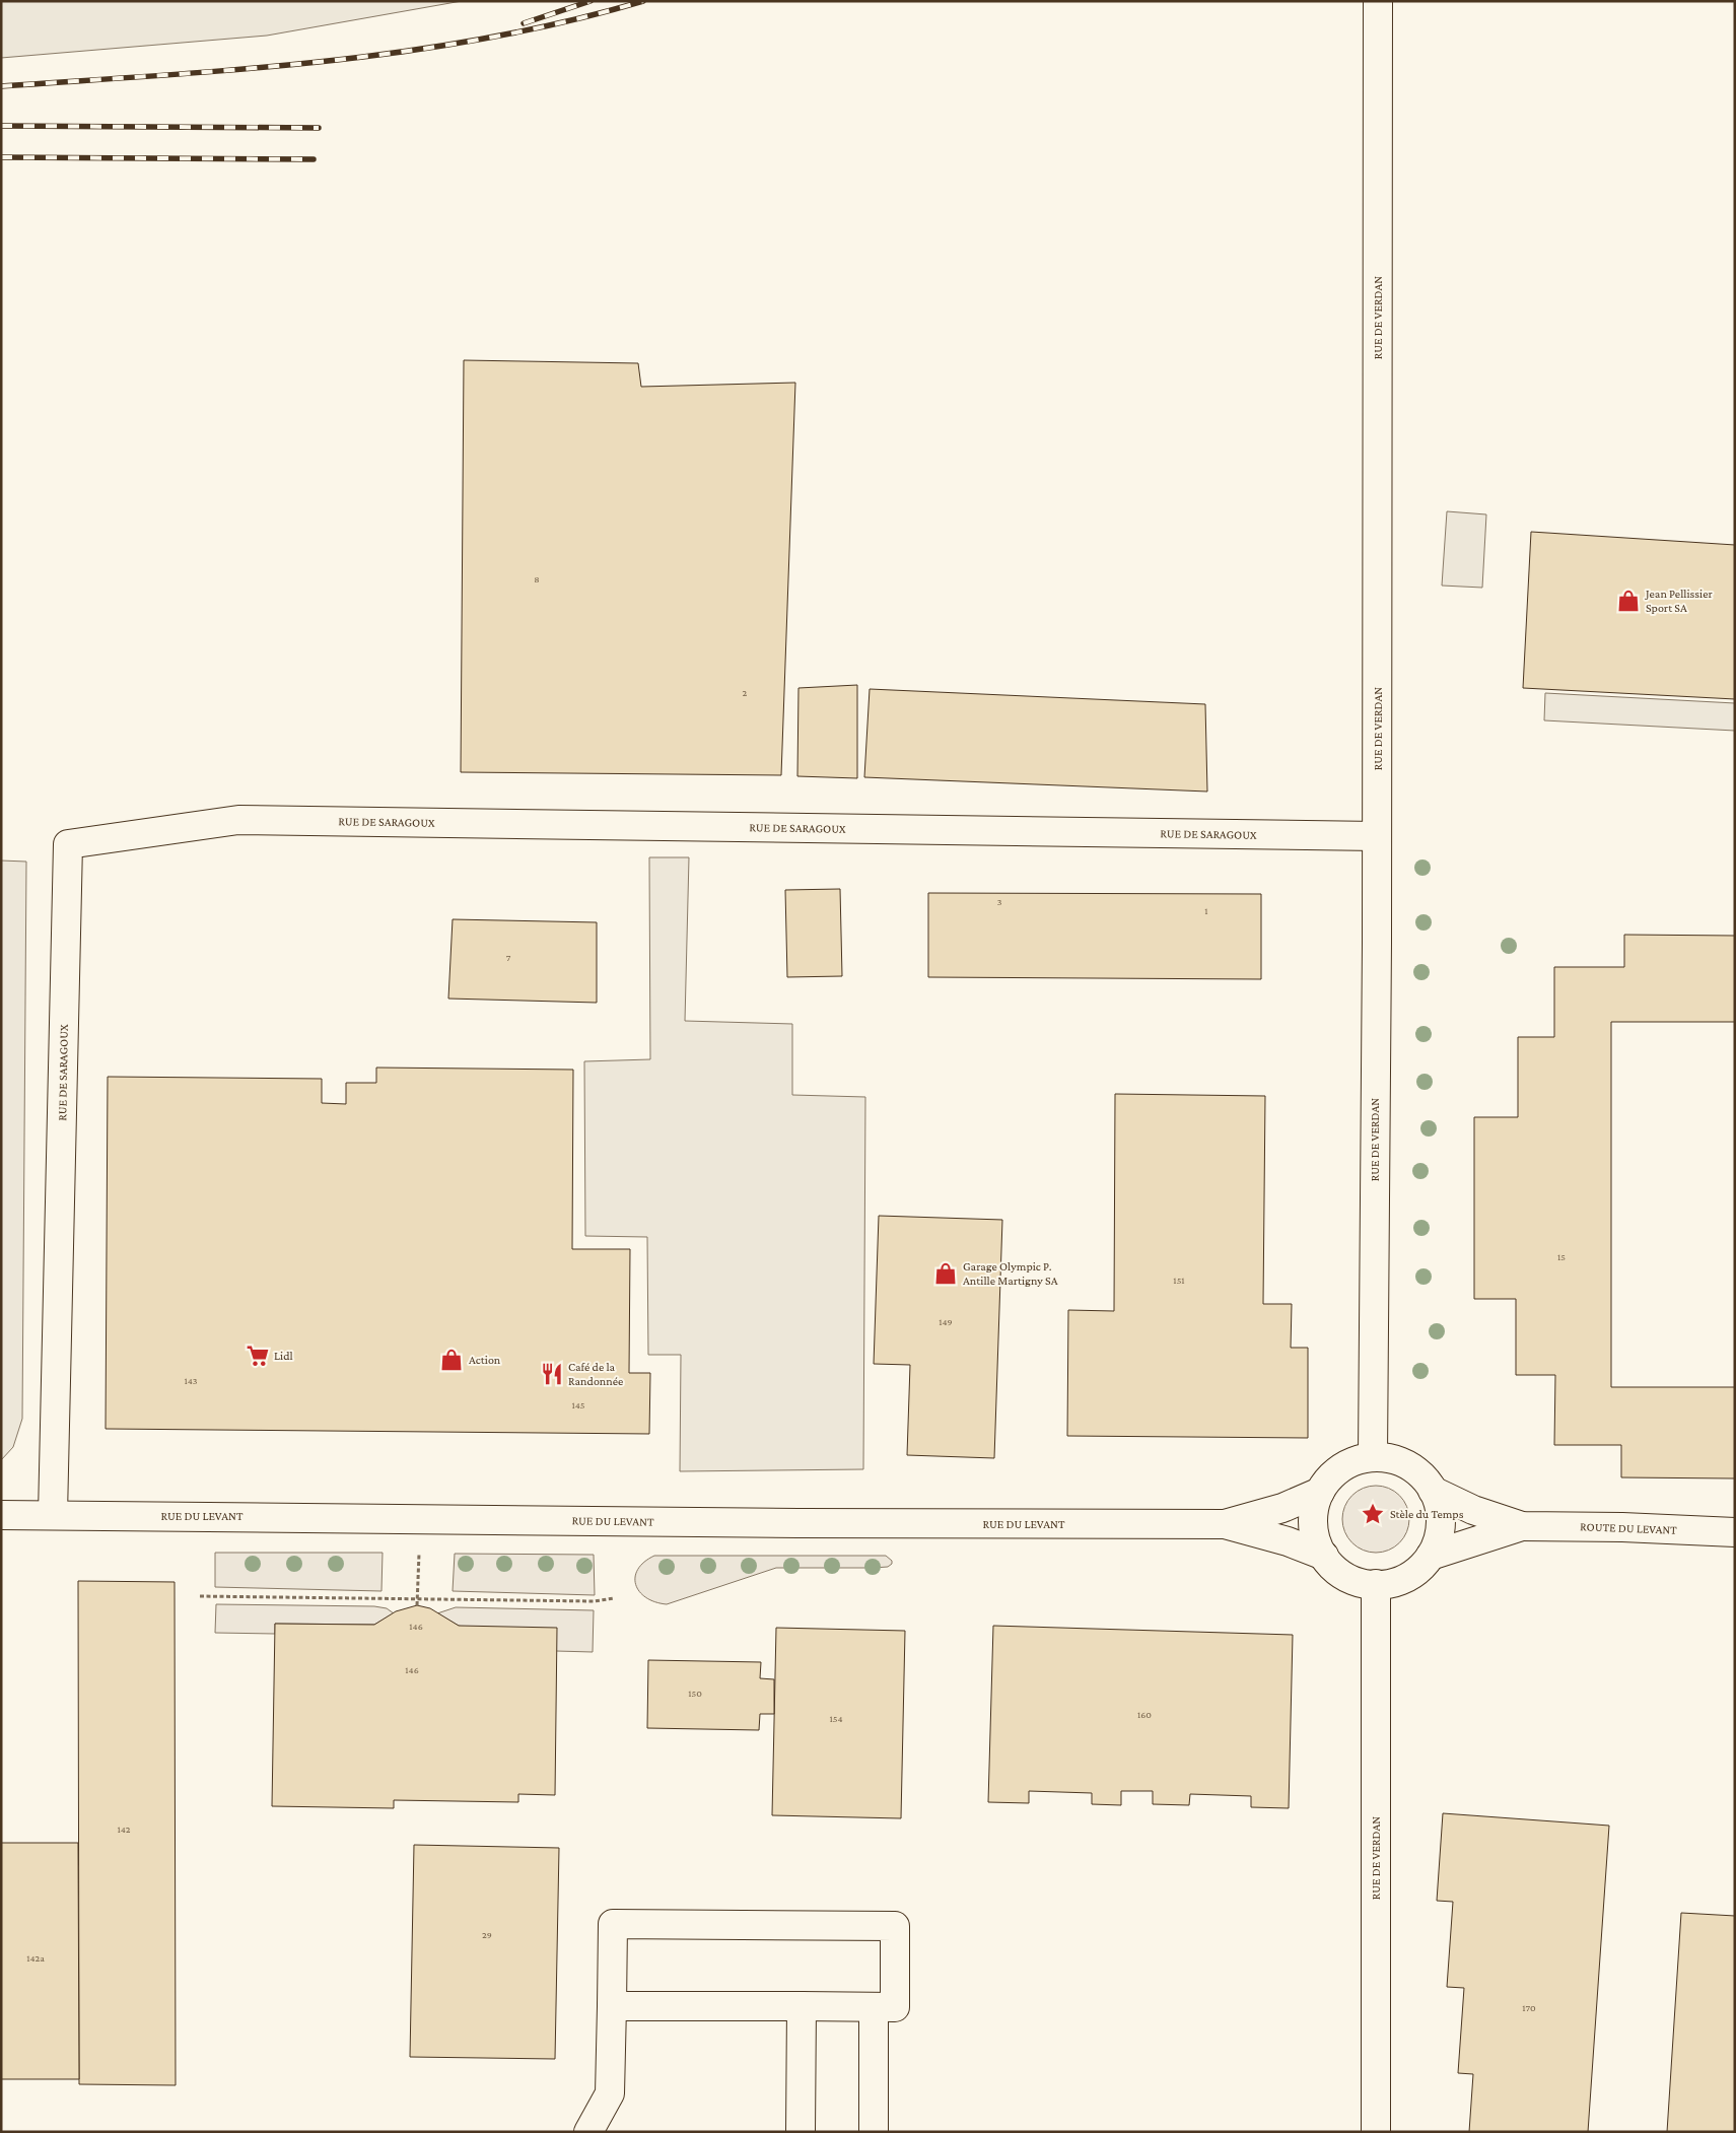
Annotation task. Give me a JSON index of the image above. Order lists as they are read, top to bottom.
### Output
{
  "streets": {
    "street": [
      "RUE DE VERDAN",
      "RUE DE SARAGOUX",
      "RUE DU LEVANT",
      "ROUTE DU LEVANT"
    ]
  },
  "crossings": [
    ["RUE DE VERDAN", "RUE DE SARAGOUX"],
    ["RUE DE VERDAN", "RUE DU LEVANT"],
    ["RUE DE VERDAN", "ROUTE DU LEVANT"],
    ["RUE DE SARAGOUX", "RUE DU LEVANT"],
    ["RUE DU LEVANT", "ROUTE DU LEVANT"]
  ],
  "places": {
    "shop": ["Jean Pellissier Sport SA", "Garage Olympic P. Antille Martigny SA", "Action"],
    "supermarket": ["Lidl"],
    "restaurant": ["Café de la Randonnée"],
    "place": ["Stèle du Temps"]
  },
  "house_numbers": [
    "8",
    "2",
    "3",
    "1",
    "7",
    "15",
    "151",
    "149",
    "143",
    "145",
    "146",
    "146",
    "150",
    "160",
    "154",
    "142",
    "29",
    "142a",
    "170"
  ]
}
